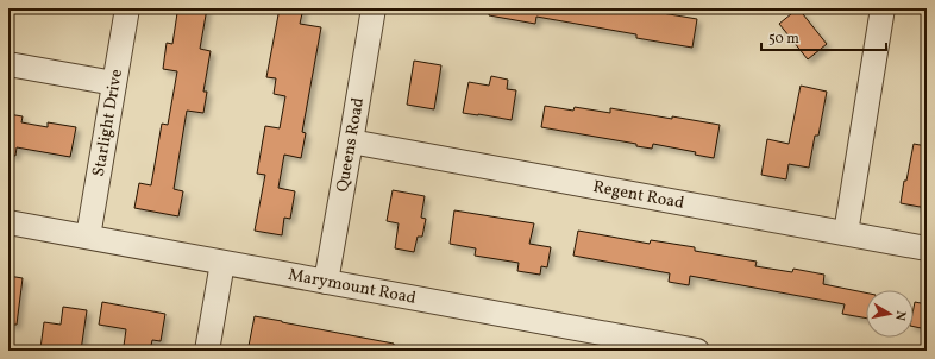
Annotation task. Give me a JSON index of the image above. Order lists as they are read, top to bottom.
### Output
{
  "streets": {
    "street": [
      "Starlight Drive",
      "Queens Road",
      "Regent Road",
      "Marymount Road"
    ]
  },
  "crossings": [
    ["Starlight Drive", "Marymount Road"],
    ["Queens Road", "Regent Road"],
    ["Queens Road", "Marymount Road"]
  ],
  "scale_bar": "50 m",
  "north": "right"
}
